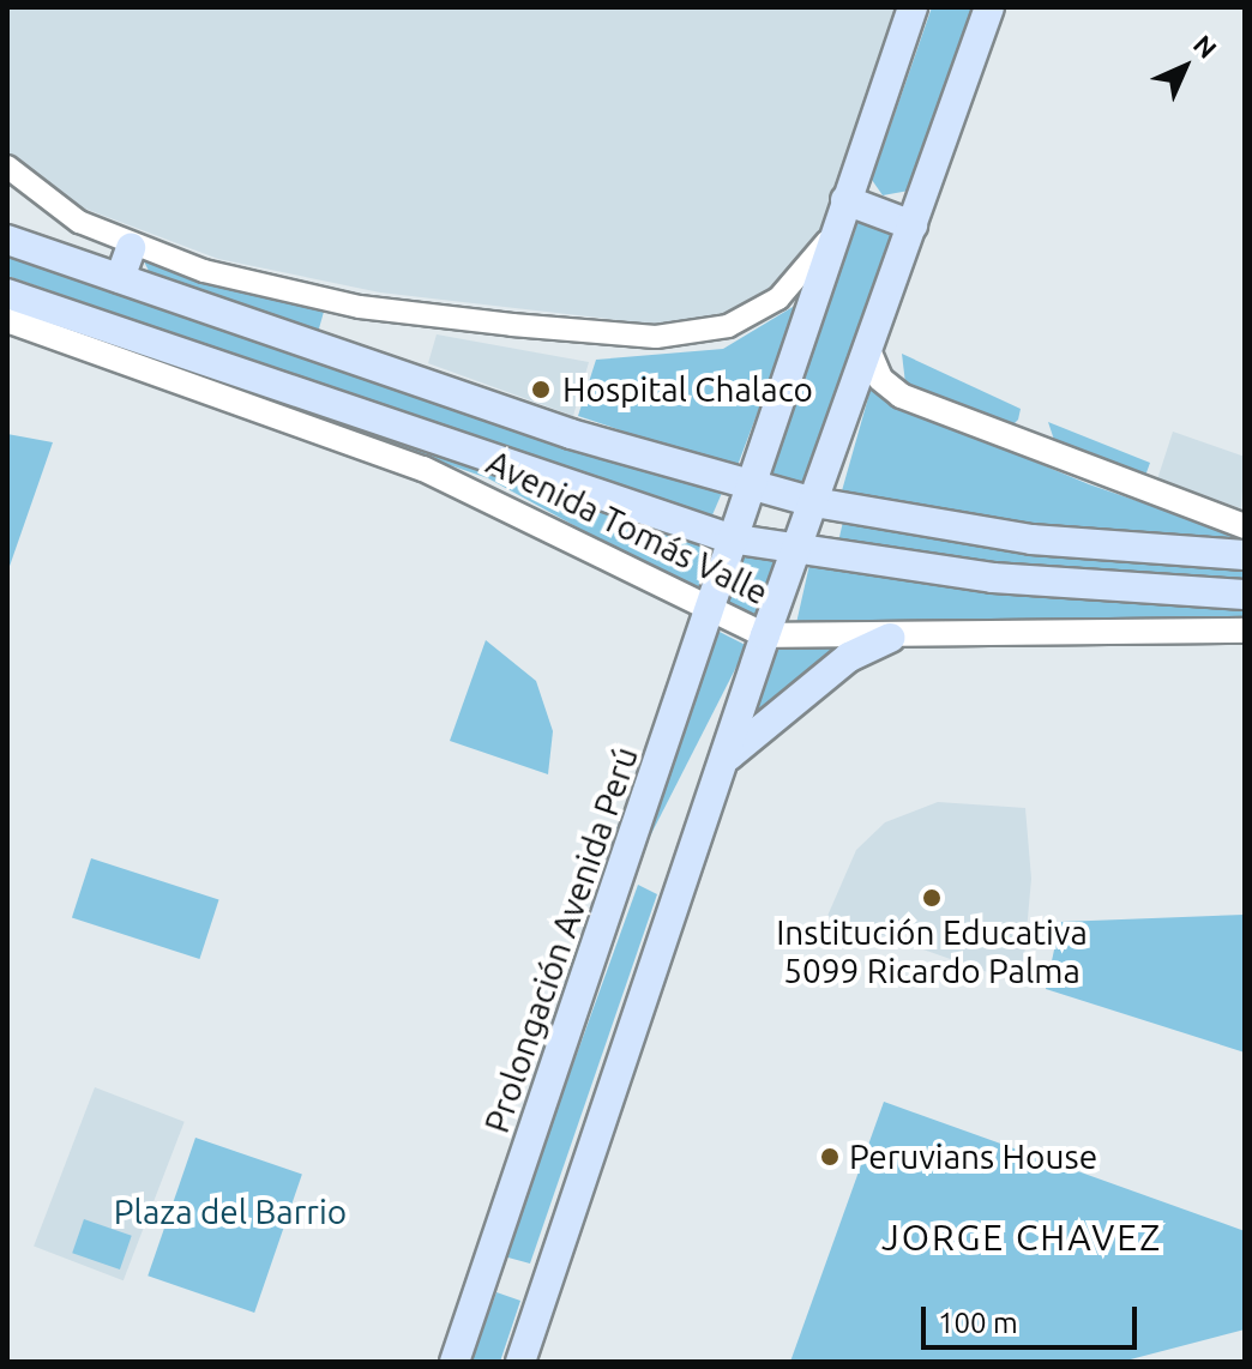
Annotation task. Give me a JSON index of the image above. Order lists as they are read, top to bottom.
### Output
{
  "streets": {
    "main road": ["Avenida Tomás Valle", "Prolongación Avenida Perú"]
  },
  "crossings": [
    ["Avenida Tomás Valle", "Prolongación Avenida Perú"]
  ],
  "districts": ["JORGE CHAVEZ"],
  "parks": ["Plaza del Barrio"],
  "places": ["Hospital Chalaco", "Institución Educativa 5099 Ricardo Palma", "Peruvians House"],
  "scale_bar": "100 m",
  "north": "top right"
}
